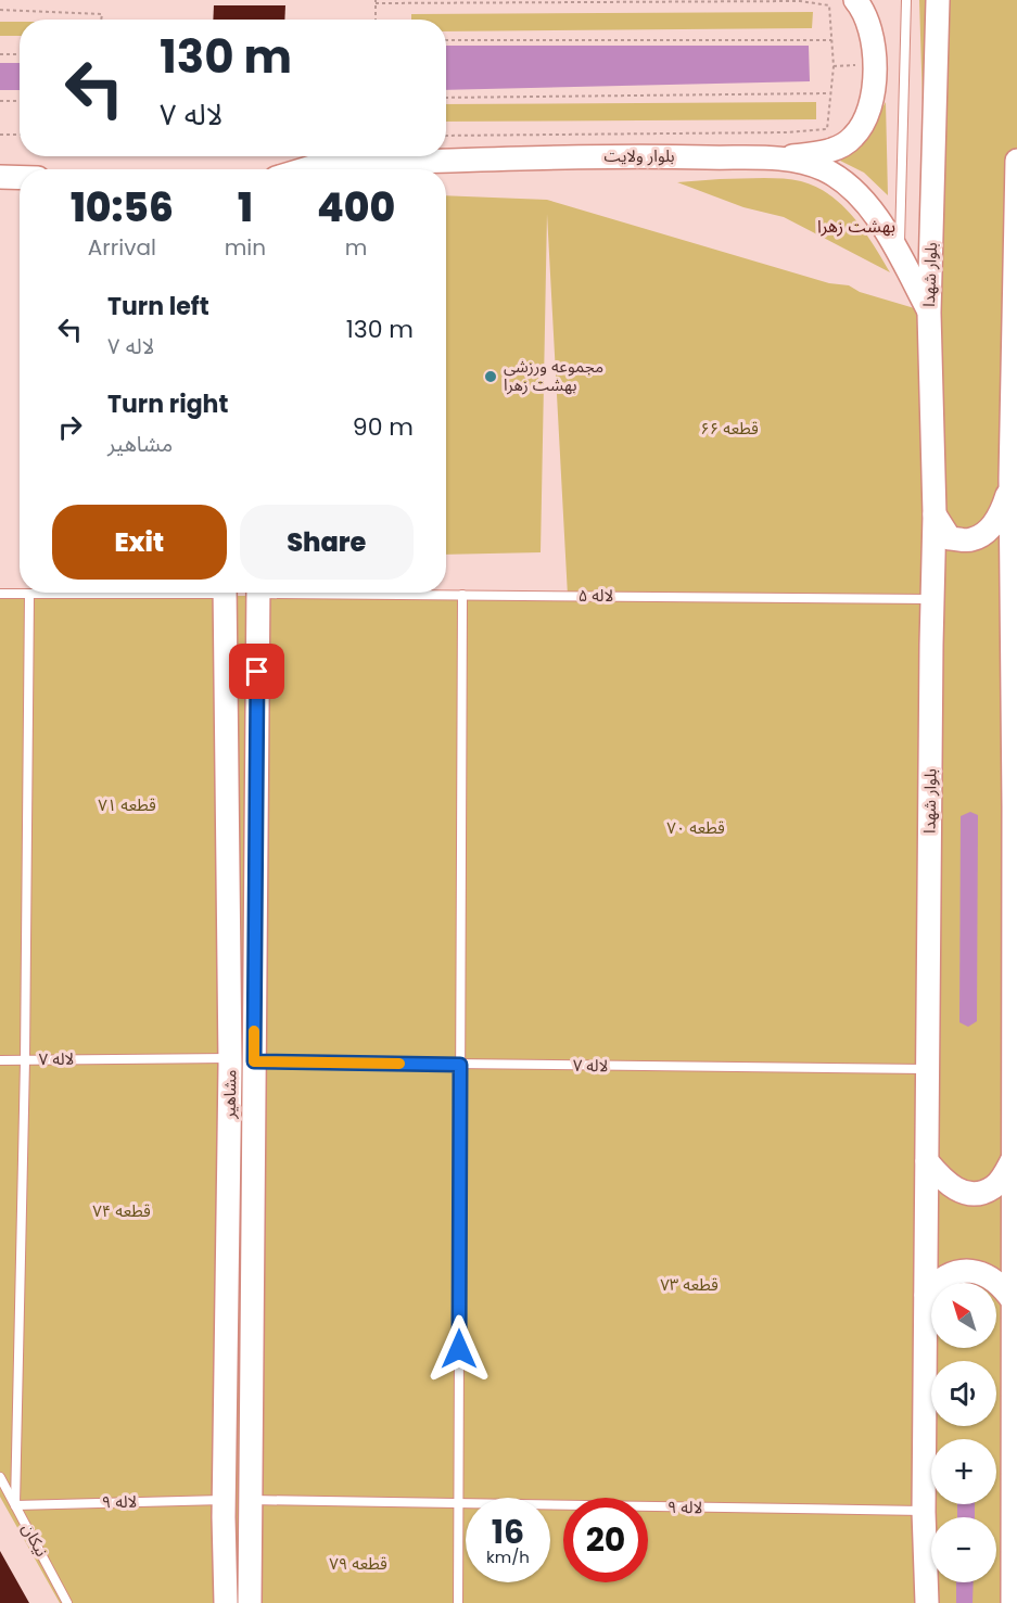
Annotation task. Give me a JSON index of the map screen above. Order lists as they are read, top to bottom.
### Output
{
  "streets": {
    "street": ["بلوار ولایت", "بلوار شهدا", "مشاهیر"],
    "lane": [
      "لاله ۵",
      "لاله ۷",
      "لاله ۹",
      "نیکان"
    ]
  },
  "crossings": [
    ["بلوار ولایت", "بلوار شهدا"],
    ["بلوار شهدا", "لاله ۵"],
    ["بلوار شهدا", "لاله ۷"],
    ["بلوار شهدا", "لاله ۹"],
    ["لاله ۷", "مشاهیر"],
    ["مشاهیر", "لاله ۹"],
    ["لاله ۹", "نیکان"]
  ],
  "districts": ["بهشت زهرا"],
  "parks": [
    "قطعه ۶۶",
    "قطعه ۷۱",
    "قطعه ۷۰",
    "قطعه ۷۴",
    "قطعه ۷۳",
    "قطعه ۷۹"
  ],
  "places": ["مجموعه ورزشی بهشت زهرا"],
  "north": "top left",
  "page": {
    "turn": ["130 m", "لاله ۷"],
    "eta": [
      "10:56",
      "Arrival",
      "1",
      "min",
      "400",
      "m"
    ],
    "list": [
      {
        "name": "Turn left",
        "note": "لاله ۷",
        "value": "130 m"
      },
      {
        "name": "Turn right",
        "note": "مشاهیر",
        "value": "90 m"
      }
    ],
    "buttons": ["Exit", "Share"],
    "map_buttons": ["+", "−"],
    "speed": "16 km/h",
    "limit": "20"
  }
}
